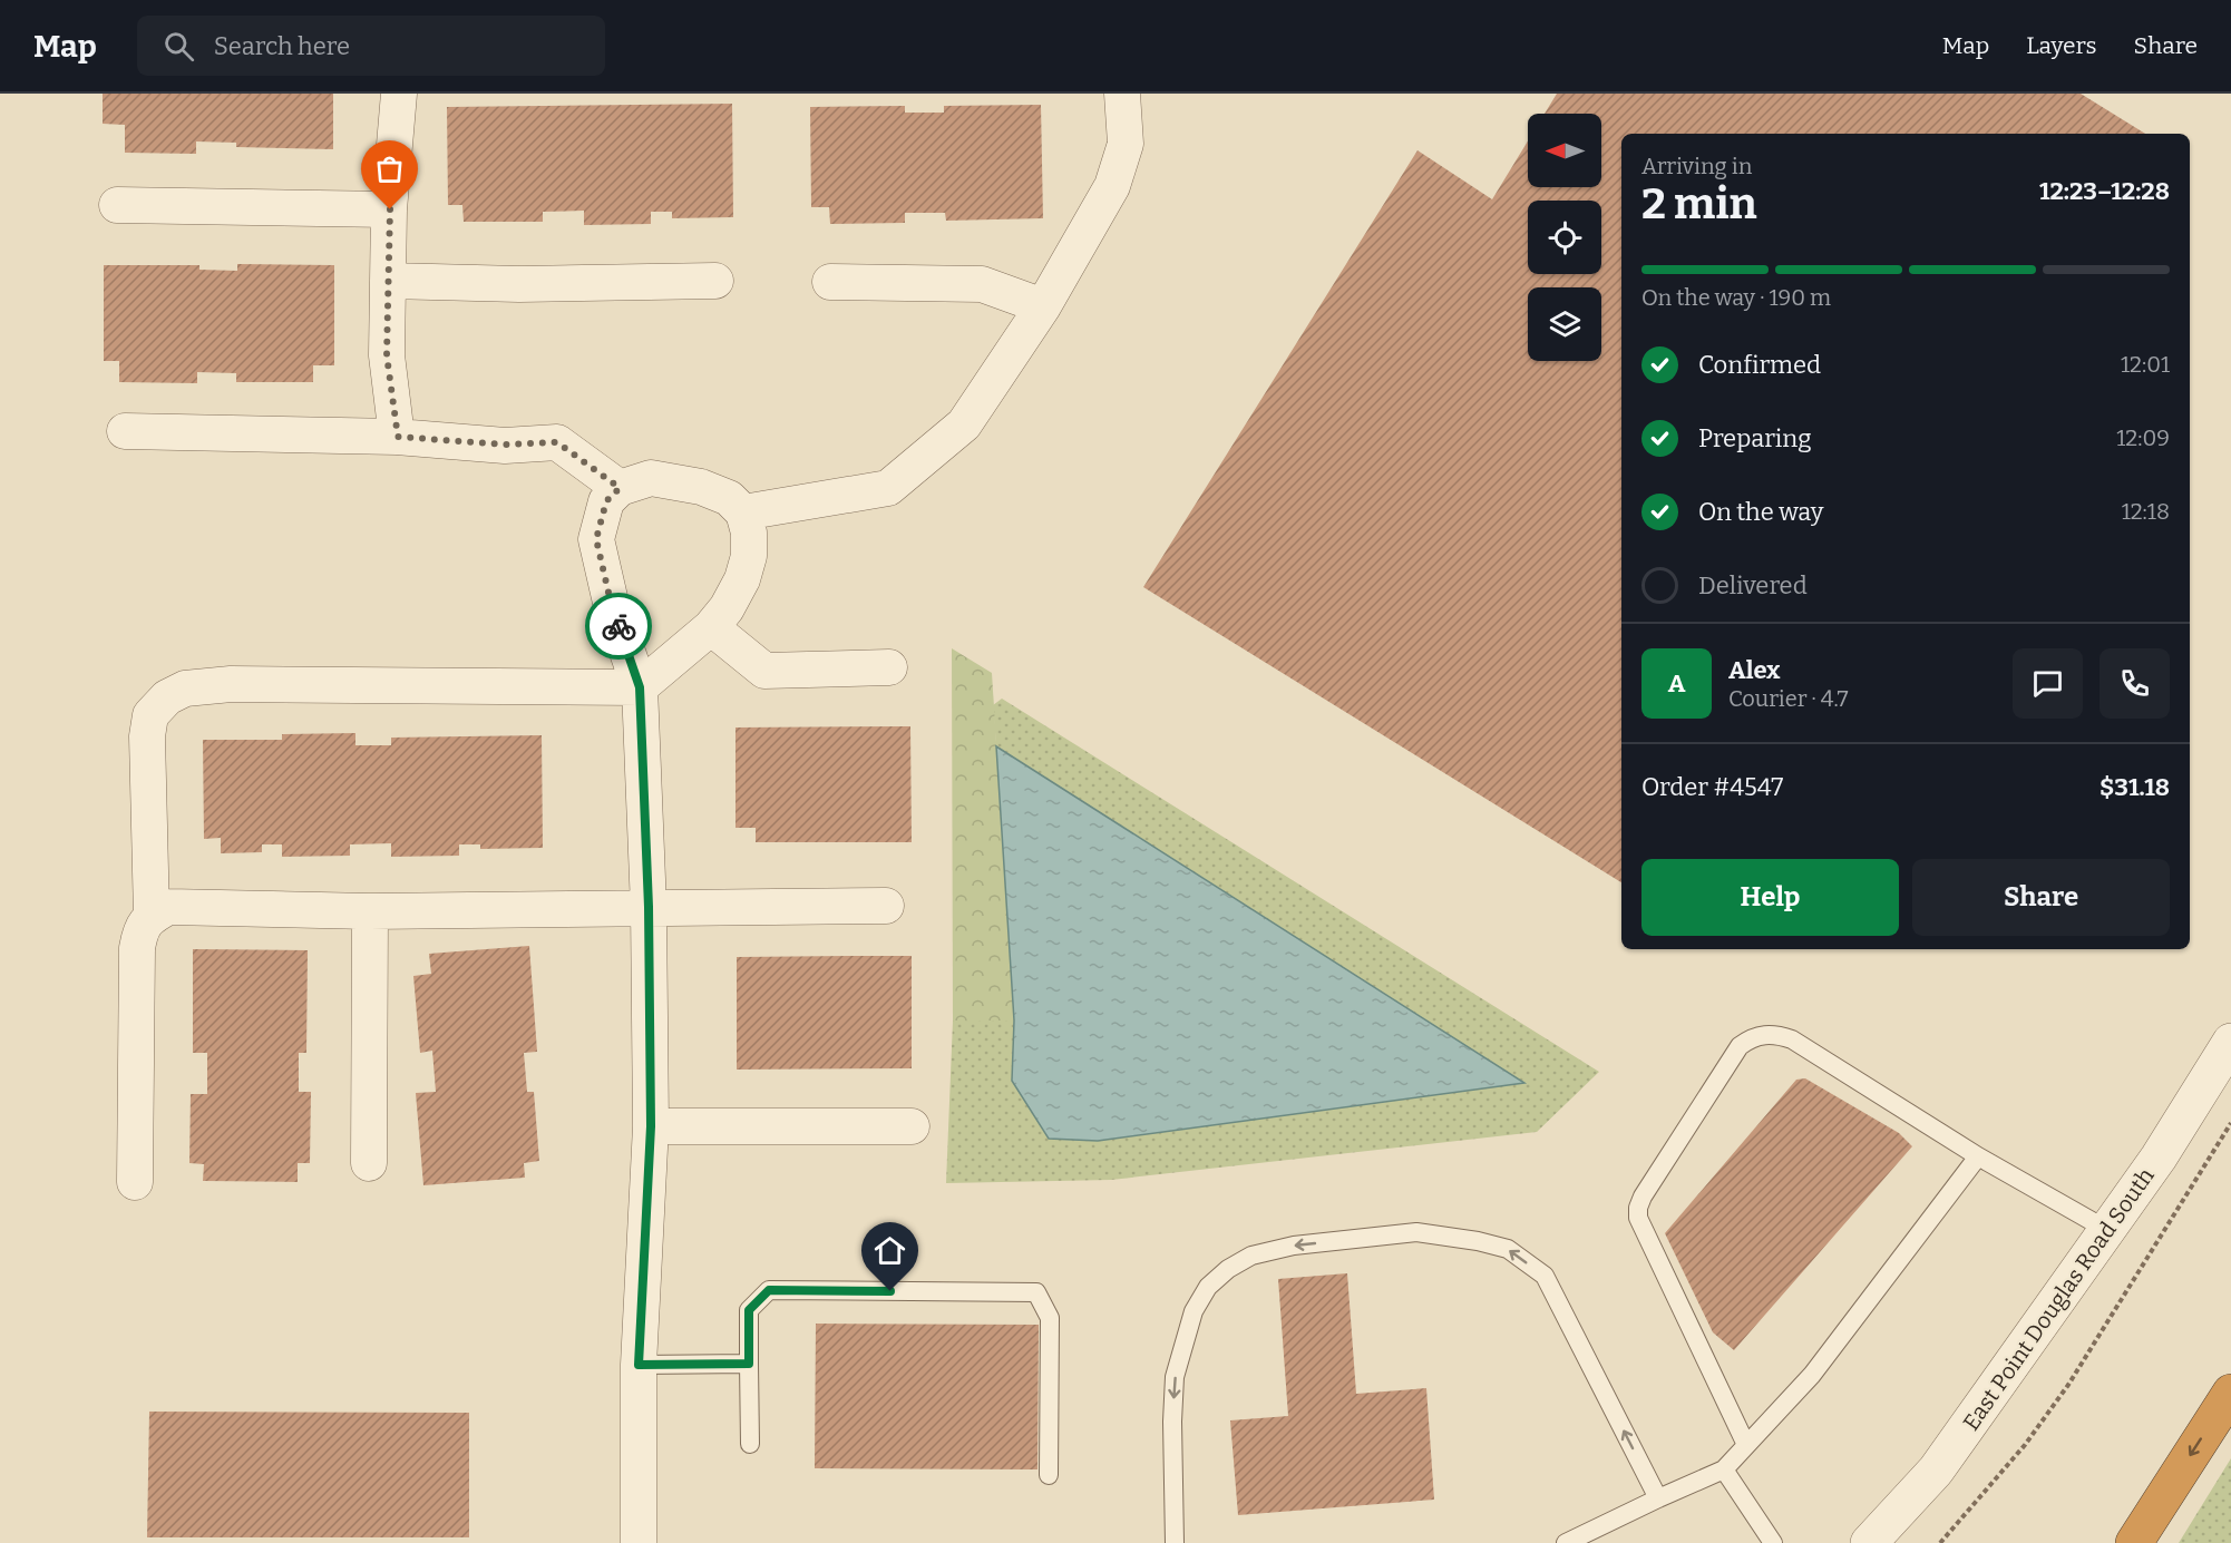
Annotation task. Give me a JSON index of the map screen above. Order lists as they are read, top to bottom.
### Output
{
  "streets": {
    "street": ["East Point Douglas Road South"]
  },
  "north": "left",
  "page": {
    "header": "Map",
    "search": "Search here",
    "nav": ["Map", "Layers", "Share"],
    "heading": ["2 min", "Arriving in", "12:23–12:28"],
    "panel": [
      "Alex",
      "Courier · 4.7",
      "Order #4547",
      "$31.18"
    ],
    "bar": "On the way · 190 m",
    "list": [
      ["Confirmed", "12:01"],
      ["Preparing", "12:09"],
      ["On the way", "12:18"],
      "Delivered"
    ],
    "round": "A",
    "buttons": ["Help", "Share"]
  }
}
